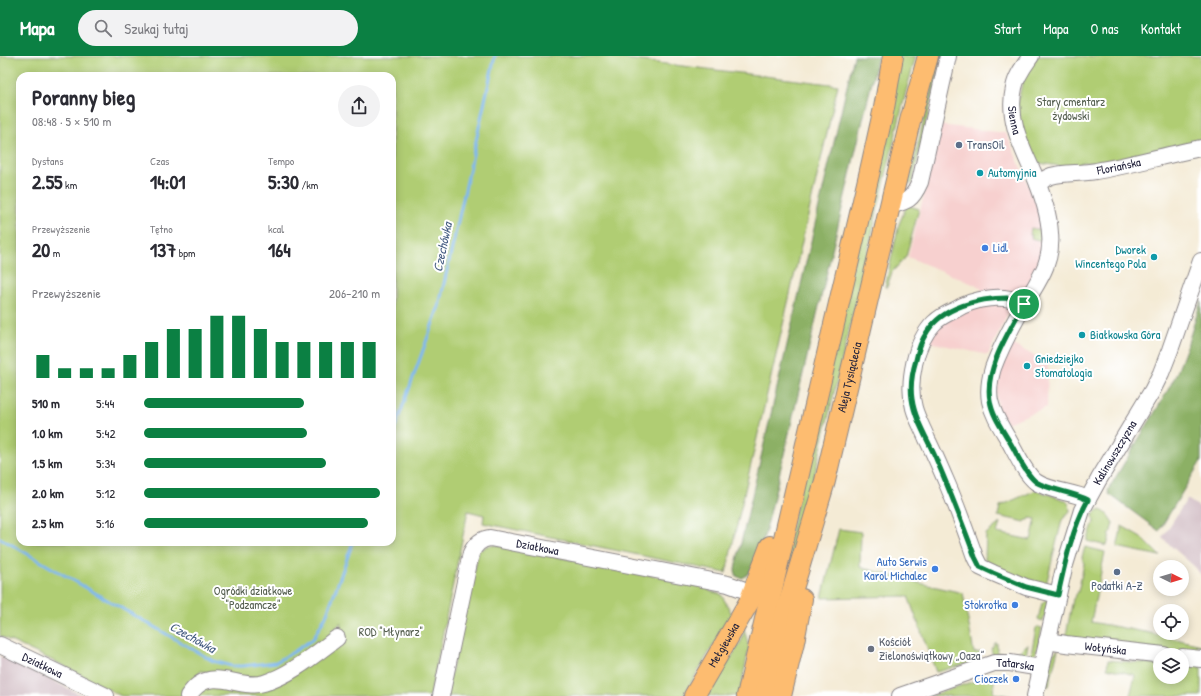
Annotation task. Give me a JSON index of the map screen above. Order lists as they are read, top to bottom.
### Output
{
  "streets": {
    "main road": ["Aleja Tysiąclecia", "Mełgiewska"],
    "street": [
      "Sienna",
      "Floriańska",
      "Kalinowszczyzna",
      "Działkowa",
      "Wołyńska",
      "Tatarska"
    ]
  },
  "crossings": [
    ["Sienna", "Floriańska"],
    ["Kalinowszczyzna", "Wołyńska"],
    ["Kalinowszczyzna", "Tatarska"],
    ["Działkowa", "Mełgiewska"]
  ],
  "water": ["Czechówka"],
  "parks": ["Stary cmentarz żydowski", "Ogródki działkowe \"Podzamcze\"", "ROD \"Młynarz\""],
  "places": [
    "TransOil",
    "Automyjnia",
    "Lidl",
    "Dworek Wincentego Pola",
    "Białkowska Góra",
    "Gniedziejko Stomatologia",
    "Auto Serwis Karol Michalec",
    "Podatki A-Z",
    "Stokrotka",
    "Kościół Zielonoświątkowy „Oaza”",
    "Cioczek"
  ],
  "north": "right",
  "page": {
    "header": "Mapa",
    "search": "Szukaj tutaj",
    "nav": [
      "Start",
      "Mapa",
      "O nas",
      "Kontakt"
    ],
    "heading": ["Poranny bieg", "08:48 · 5 × 510 m"],
    "stats": [
      ["Dystans", "2.55 km"],
      ["Czas", "14:01"],
      ["Tempo", "5:30 /km"],
      ["Przewyższenie", "20 m"],
      ["Tętno", "137 bpm"],
      ["kcal", "164"]
    ],
    "chart": ["Przewyższenie", "206–210 m"],
    "list": [
      {
        "name": "510 m",
        "note": "5:44"
      },
      {
        "name": "1.0 km",
        "note": "5:42"
      },
      {
        "name": "1.5 km",
        "note": "5:34"
      },
      {
        "name": "2.0 km",
        "note": "5:12"
      },
      {
        "name": "2.5 km",
        "note": "5:16"
      }
    ]
  }
}
